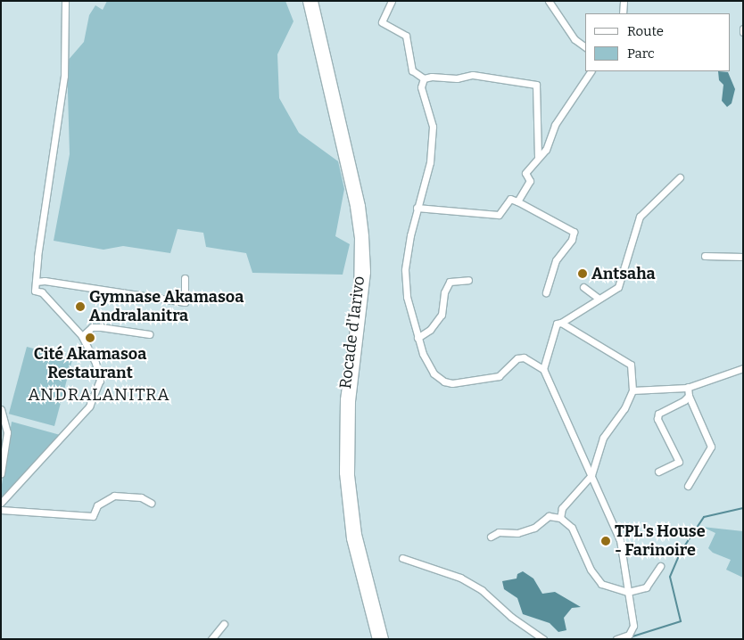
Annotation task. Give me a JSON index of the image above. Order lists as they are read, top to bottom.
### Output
{
  "streets": {
    "main road": ["Rocade d'Iarivo"]
  },
  "districts": ["ANDRALANITRA"],
  "places": [
    "Antsaha",
    "Gymnase Akamasoa Andralanitra",
    "Cité Akamasoa Restaurant",
    "TPL's House - Farinoire"
  ],
  "legend": ["Route", "Parc"]
}
